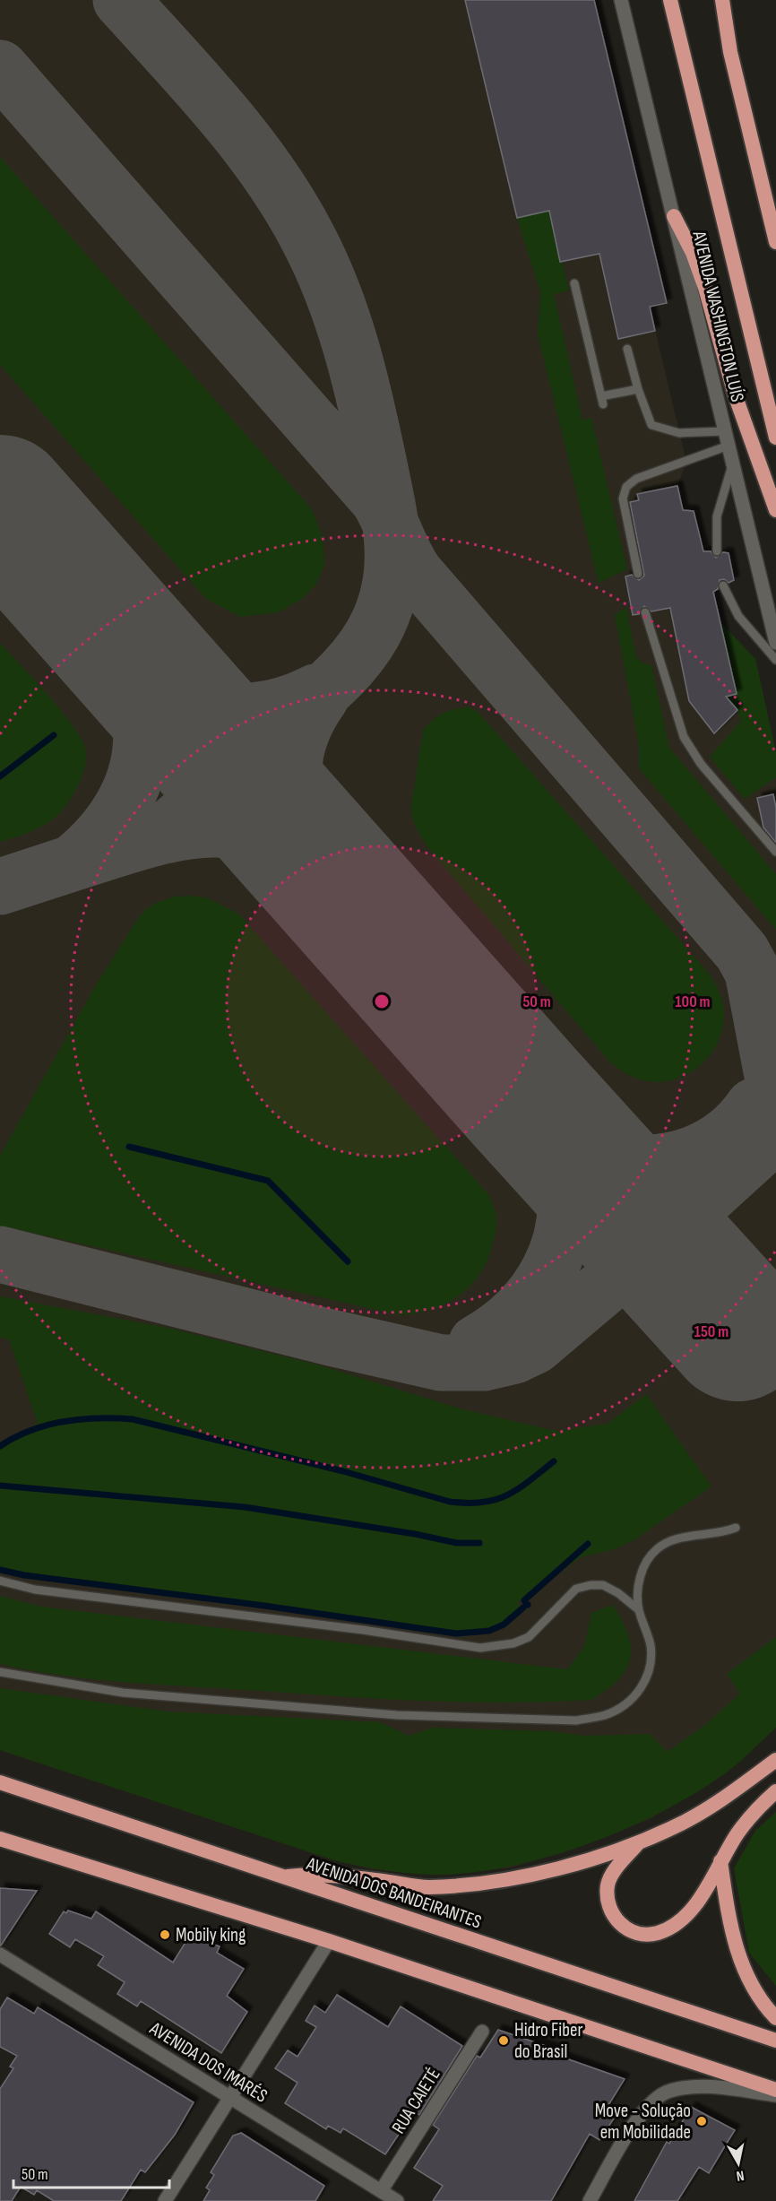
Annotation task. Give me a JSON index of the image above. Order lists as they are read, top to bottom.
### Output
{
  "streets": {
    "highway": ["AVENIDA WASHINGTON LUÍS", "AVENIDA DOS BANDEIRANTES"],
    "street": ["AVENIDA DOS IMARÉS", "RUA CAIETÉ"]
  },
  "crossings": [
    ["AVENIDA DOS IMARÉS", "RUA CAIETÉ"]
  ],
  "places": ["Mobily king", "Hidro Fiber do Brasil", "Move - Solução em Mobilidade"],
  "scale_bar": "50 m",
  "north": "bottom",
  "rings": ["50 m", "100 m", "150 m"]
}
